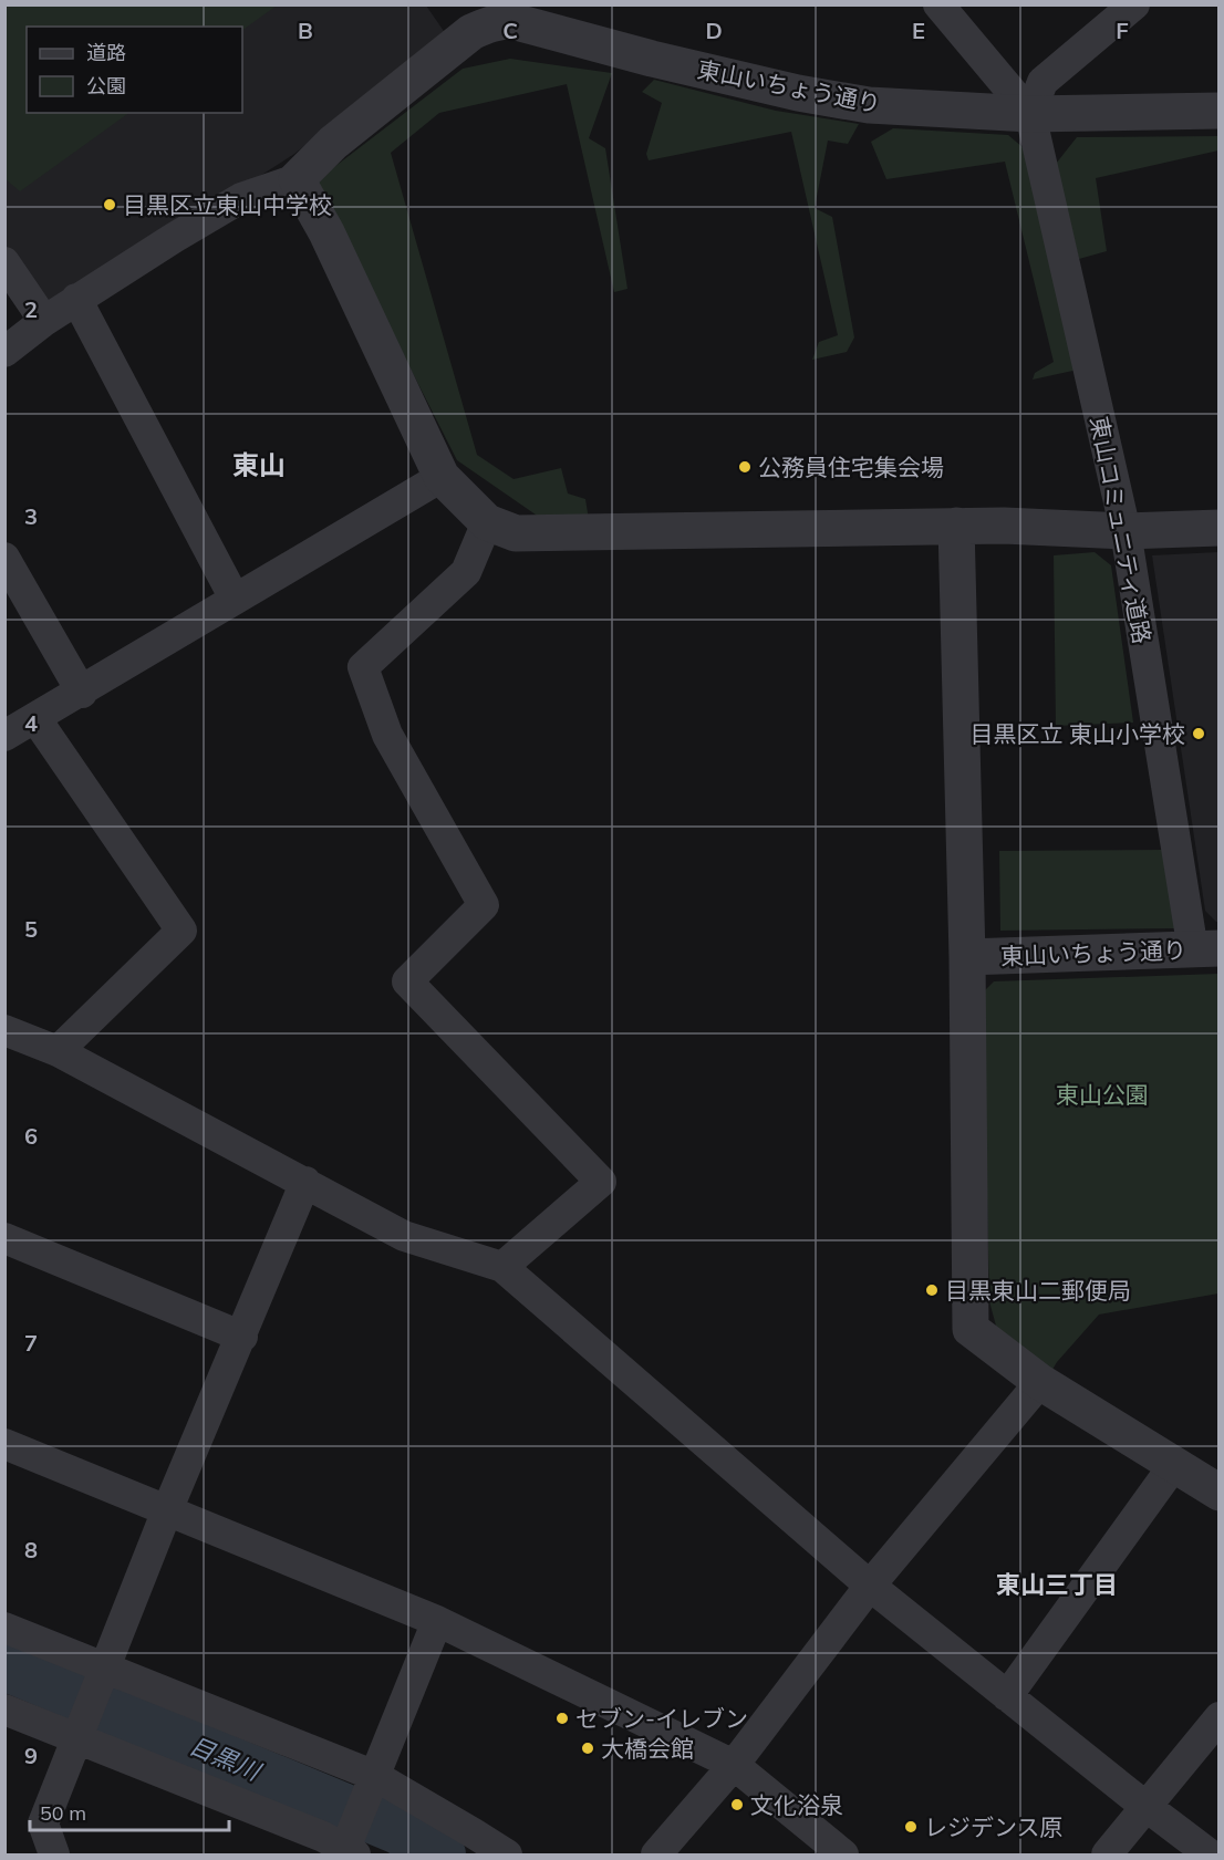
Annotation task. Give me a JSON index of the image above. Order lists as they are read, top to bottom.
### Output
{
  "streets": {
    "street": ["東山いちょう通り", "東山コミュニティ道路"]
  },
  "crossings": [
    ["東山いちょう通り", "東山コミュニティ道路"]
  ],
  "districts": ["東山", "東山三丁目"],
  "water": ["目黒川"],
  "parks": ["東山公園"],
  "places": [
    "目黒区立東山中学校",
    "公務員住宅集会場",
    "目黒区立 東山小学校",
    "目黒東山二郵便局",
    "セブン-イレブン",
    "大橋会館",
    "文化浴泉",
    "レジデンス原"
  ],
  "legend": ["道路", "公園"],
  "scale_bar": "50 m",
  "grid": {
    "columns": [
      "B",
      "C",
      "D",
      "E",
      "F"
    ],
    "rows": [
      "2",
      "3",
      "4",
      "5",
      "6",
      "7",
      "8",
      "9"
    ]
  }
}
